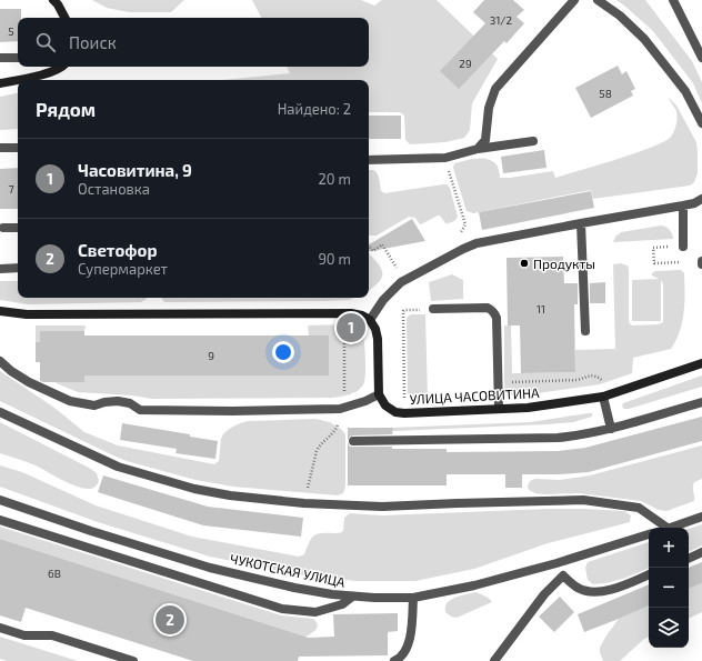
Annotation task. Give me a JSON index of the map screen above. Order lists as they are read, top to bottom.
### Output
{
  "streets": {
    "street": ["УЛИЦА ЧАСОВИТИНА", "ЧУКОТСКАЯ УЛИЦА"]
  },
  "places": ["Продукты"],
  "house_numbers": [
    "31/2",
    "5",
    "29",
    "58",
    "7",
    "11",
    "9",
    "6В"
  ],
  "page": {
    "search": "Поиск",
    "heading": ["Рядом", "Найдено: 2"],
    "list": [
      {
        "mark": "1",
        "name": "Часовитина, 9",
        "note": "Остановка",
        "value": "20 m"
      },
      {
        "mark": "2",
        "name": "Светофор",
        "note": "Супермаркет",
        "value": "90 m"
      }
    ],
    "pins": ["1", "2"],
    "map_buttons": ["+", "−"]
  }
}
